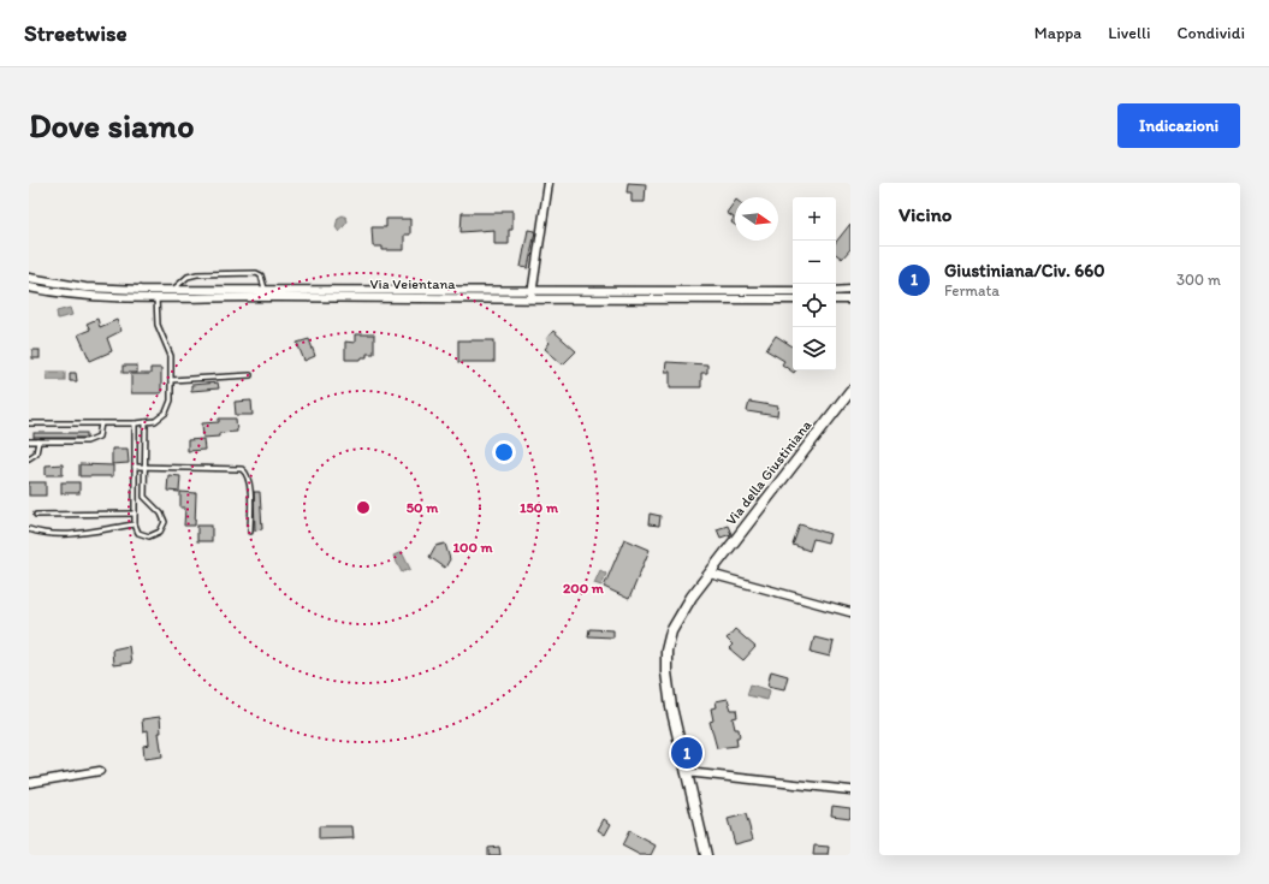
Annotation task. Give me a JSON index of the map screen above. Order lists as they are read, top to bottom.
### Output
{
  "streets": {
    "street": ["Via Veientana", "Via della Giustiniana"]
  },
  "north": "right",
  "page": {
    "header": "Streetwise",
    "nav": ["Mappa", "Livelli", "Condividi"],
    "buttons": "Indicazioni",
    "title": "Dove siamo",
    "heading": "Vicino",
    "map_buttons": ["+", "−"],
    "list": [
      {
        "mark": "1",
        "name": "Giustiniana/Civ. 660",
        "note": "Fermata",
        "value": "300 m"
      }
    ],
    "pins": "1"
  },
  "rings": [
    "50 m",
    "150 m",
    "100 m",
    "200 m"
  ]
}
